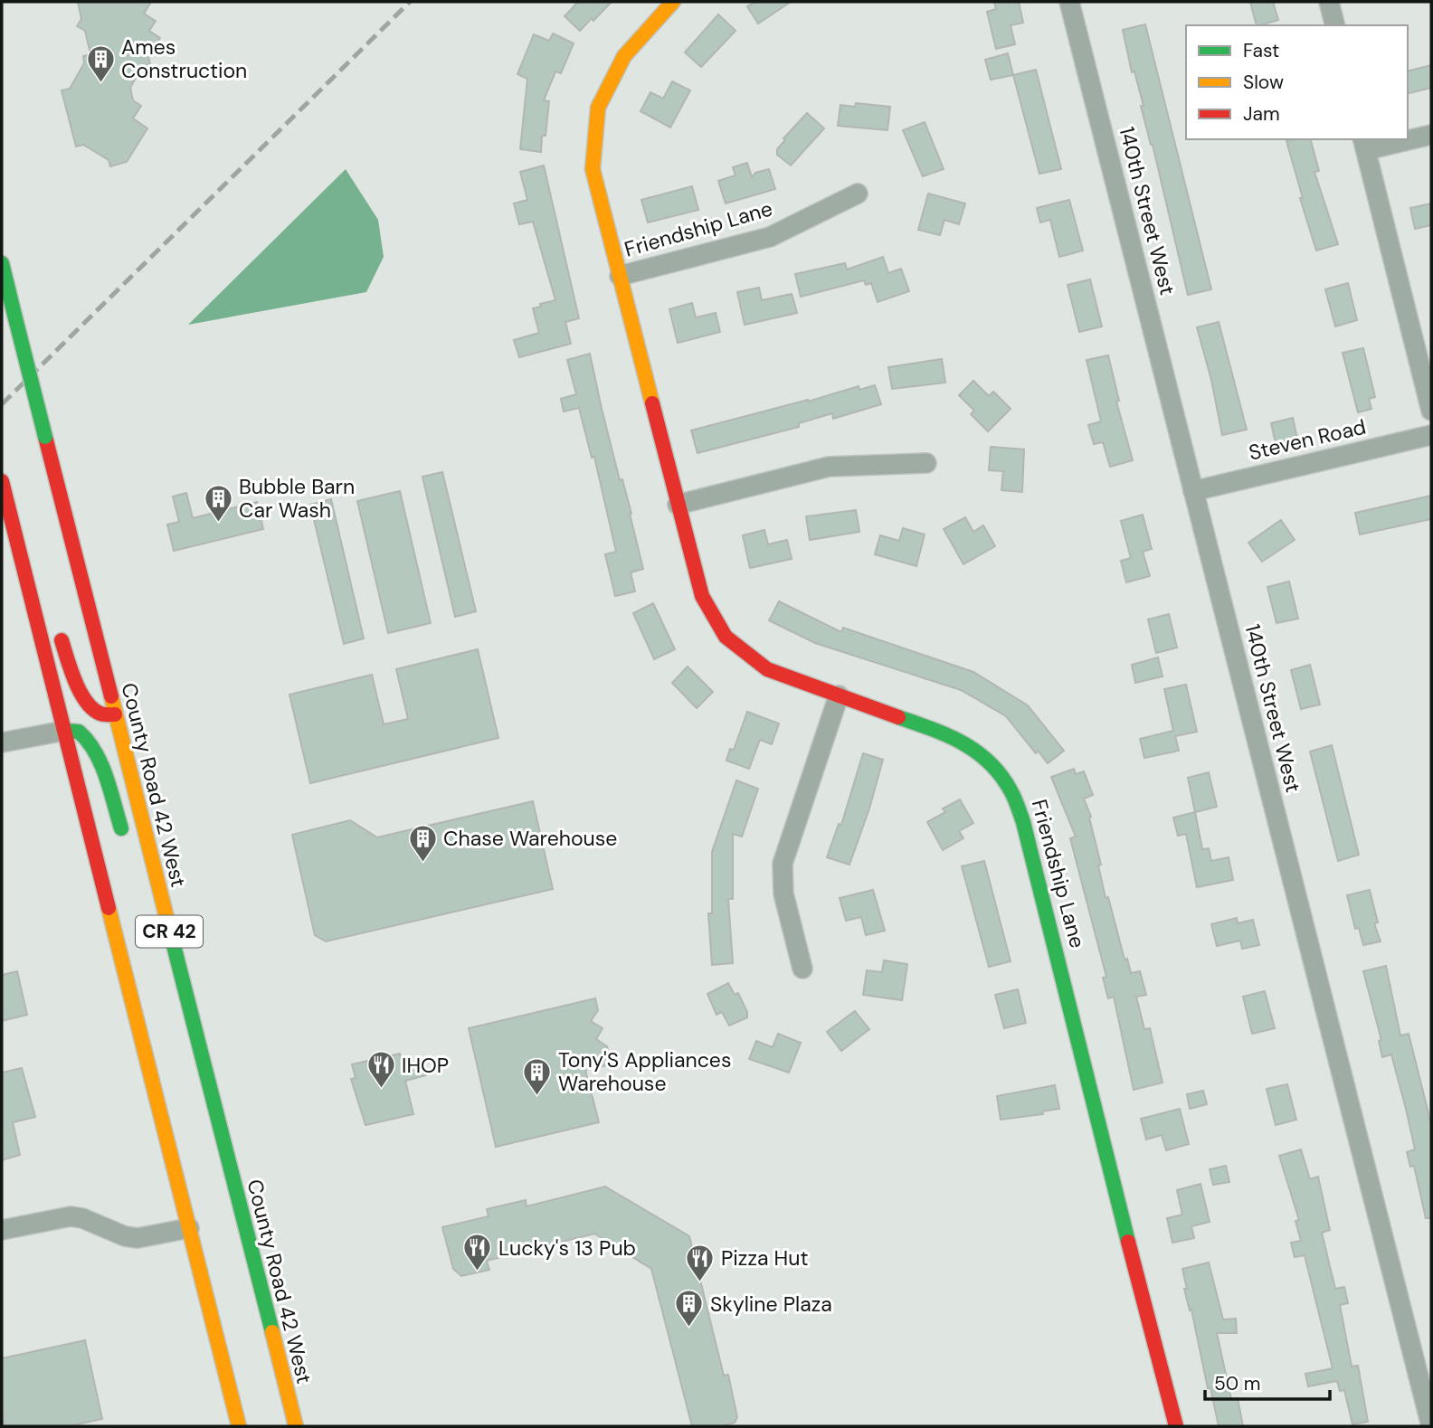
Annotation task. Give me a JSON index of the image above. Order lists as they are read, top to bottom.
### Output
{
  "streets": {
    "main road": ["Friendship Lane", "County Road 42 West", "CR 42"],
    "street": ["140th Street West", "Steven Road"]
  },
  "crossings": [
    ["140th Street West", "Steven Road"]
  ],
  "places": {
    "building": [
      "Ames Construction",
      "Bubble Barn Car Wash",
      "Chase Warehouse",
      "Tony'S Appliances Warehouse",
      "Skyline Plaza"
    ],
    "restaurant": ["IHOP", "Lucky's 13 Pub", "Pizza Hut"]
  },
  "legend": ["Fast", "Slow", "Jam"],
  "scale_bar": "50 m"
}
